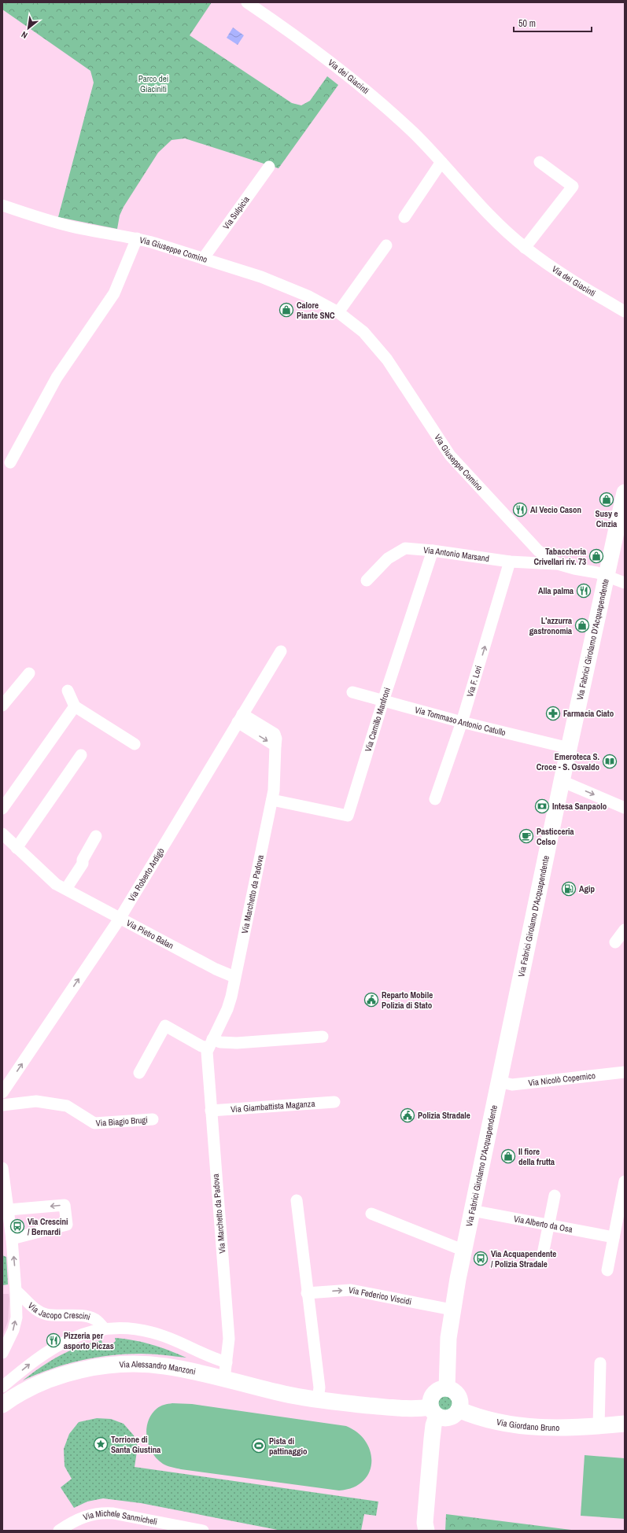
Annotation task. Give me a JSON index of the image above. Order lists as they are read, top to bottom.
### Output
{
  "streets": {
    "main road": ["Via Fabrici Girolamo D'Acquapendente", "Via Alessandro Manzoni", "Via Giordano Bruno"],
    "street": [
      "Via dei Giacinti",
      "Via Sulpicia",
      "Via Giuseppe Comino",
      "Via Antonio Marsand",
      "Via F. Lori",
      "Via Camillo Manfroni",
      "Via Tommaso Antonio Catullo",
      "Via Roberto Ardigò",
      "Via Marchetto da Padova",
      "Via Pietro Balan",
      "Via Nicolò Copernico",
      "Via Giambattista Maganza",
      "Via Biagio Brugi",
      "Via Alberto da Osa",
      "Via Federico Viscidi",
      "Via Jacopo Crescini",
      "Via Michele Sanmicheli"
    ]
  },
  "crossings": [
    ["Via Sulpicia", "Via Giuseppe Comino"],
    ["Via Giuseppe Comino", "Via Antonio Marsand"],
    ["Via Giuseppe Comino", "Via Fabrici Girolamo D'Acquapendente"],
    ["Via Antonio Marsand", "Via F. Lori"],
    ["Via Antonio Marsand", "Via Camillo Manfroni"],
    ["Via Fabrici Girolamo D'Acquapendente", "Via Tommaso Antonio Catullo"],
    ["Via Fabrici Girolamo D'Acquapendente", "Via Nicolò Copernico"],
    ["Via Fabrici Girolamo D'Acquapendente", "Via Alberto da Osa"],
    ["Via Fabrici Girolamo D'Acquapendente", "Via Federico Viscidi"],
    ["Via Fabrici Girolamo D'Acquapendente", "Via Alessandro Manzoni"],
    ["Via Fabrici Girolamo D'Acquapendente", "Via Giordano Bruno"],
    ["Via F. Lori", "Via Tommaso Antonio Catullo"],
    ["Via Camillo Manfroni", "Via Tommaso Antonio Catullo"],
    ["Via Camillo Manfroni", "Via Marchetto da Padova"],
    ["Via Roberto Ardigò", "Via Marchetto da Padova"],
    ["Via Roberto Ardigò", "Via Pietro Balan"],
    ["Via Marchetto da Padova", "Via Pietro Balan"],
    ["Via Marchetto da Padova", "Via Giambattista Maganza"],
    ["Via Marchetto da Padova", "Via Alessandro Manzoni"],
    ["Via Alessandro Manzoni", "Via Giordano Bruno"]
  ],
  "one_way": ["Via F. Lori", "Via Roberto Ardigò", "Via Jacopo Crescini"],
  "parks": ["Parco dei Giaciniti"],
  "places": {
    "shop": [
      "Calore Piante SNC",
      "Susy e Cinzia",
      "Tabaccheria Crivellari riv. 73",
      "L'azzurra gastronomia",
      "Il fiore della frutta"
    ],
    "restaurant": ["Al Vecio Cason", "Alla palma", "Pizzeria per asporto Piczas"],
    "pharmacy": ["Farmacia Ciato"],
    "library": ["Emeroteca S. Croce - S. Osvaldo"],
    "bank": ["Intesa Sanpaolo"],
    "cafe": ["Pasticceria Celso"],
    "fuel station": ["Agip"],
    "public building": ["Reparto Mobile Polizia di Stato", "Polizia Stradale"],
    "bus stop": ["Via Crescini / Bernardi", "Via Acquapendente / Polizia Stradale"],
    "place": ["Torrione di Santa Giustina"],
    "sports": ["Pista di pattinaggio"]
  },
  "scale_bar": "50 m",
  "north": "bottom left"
}
